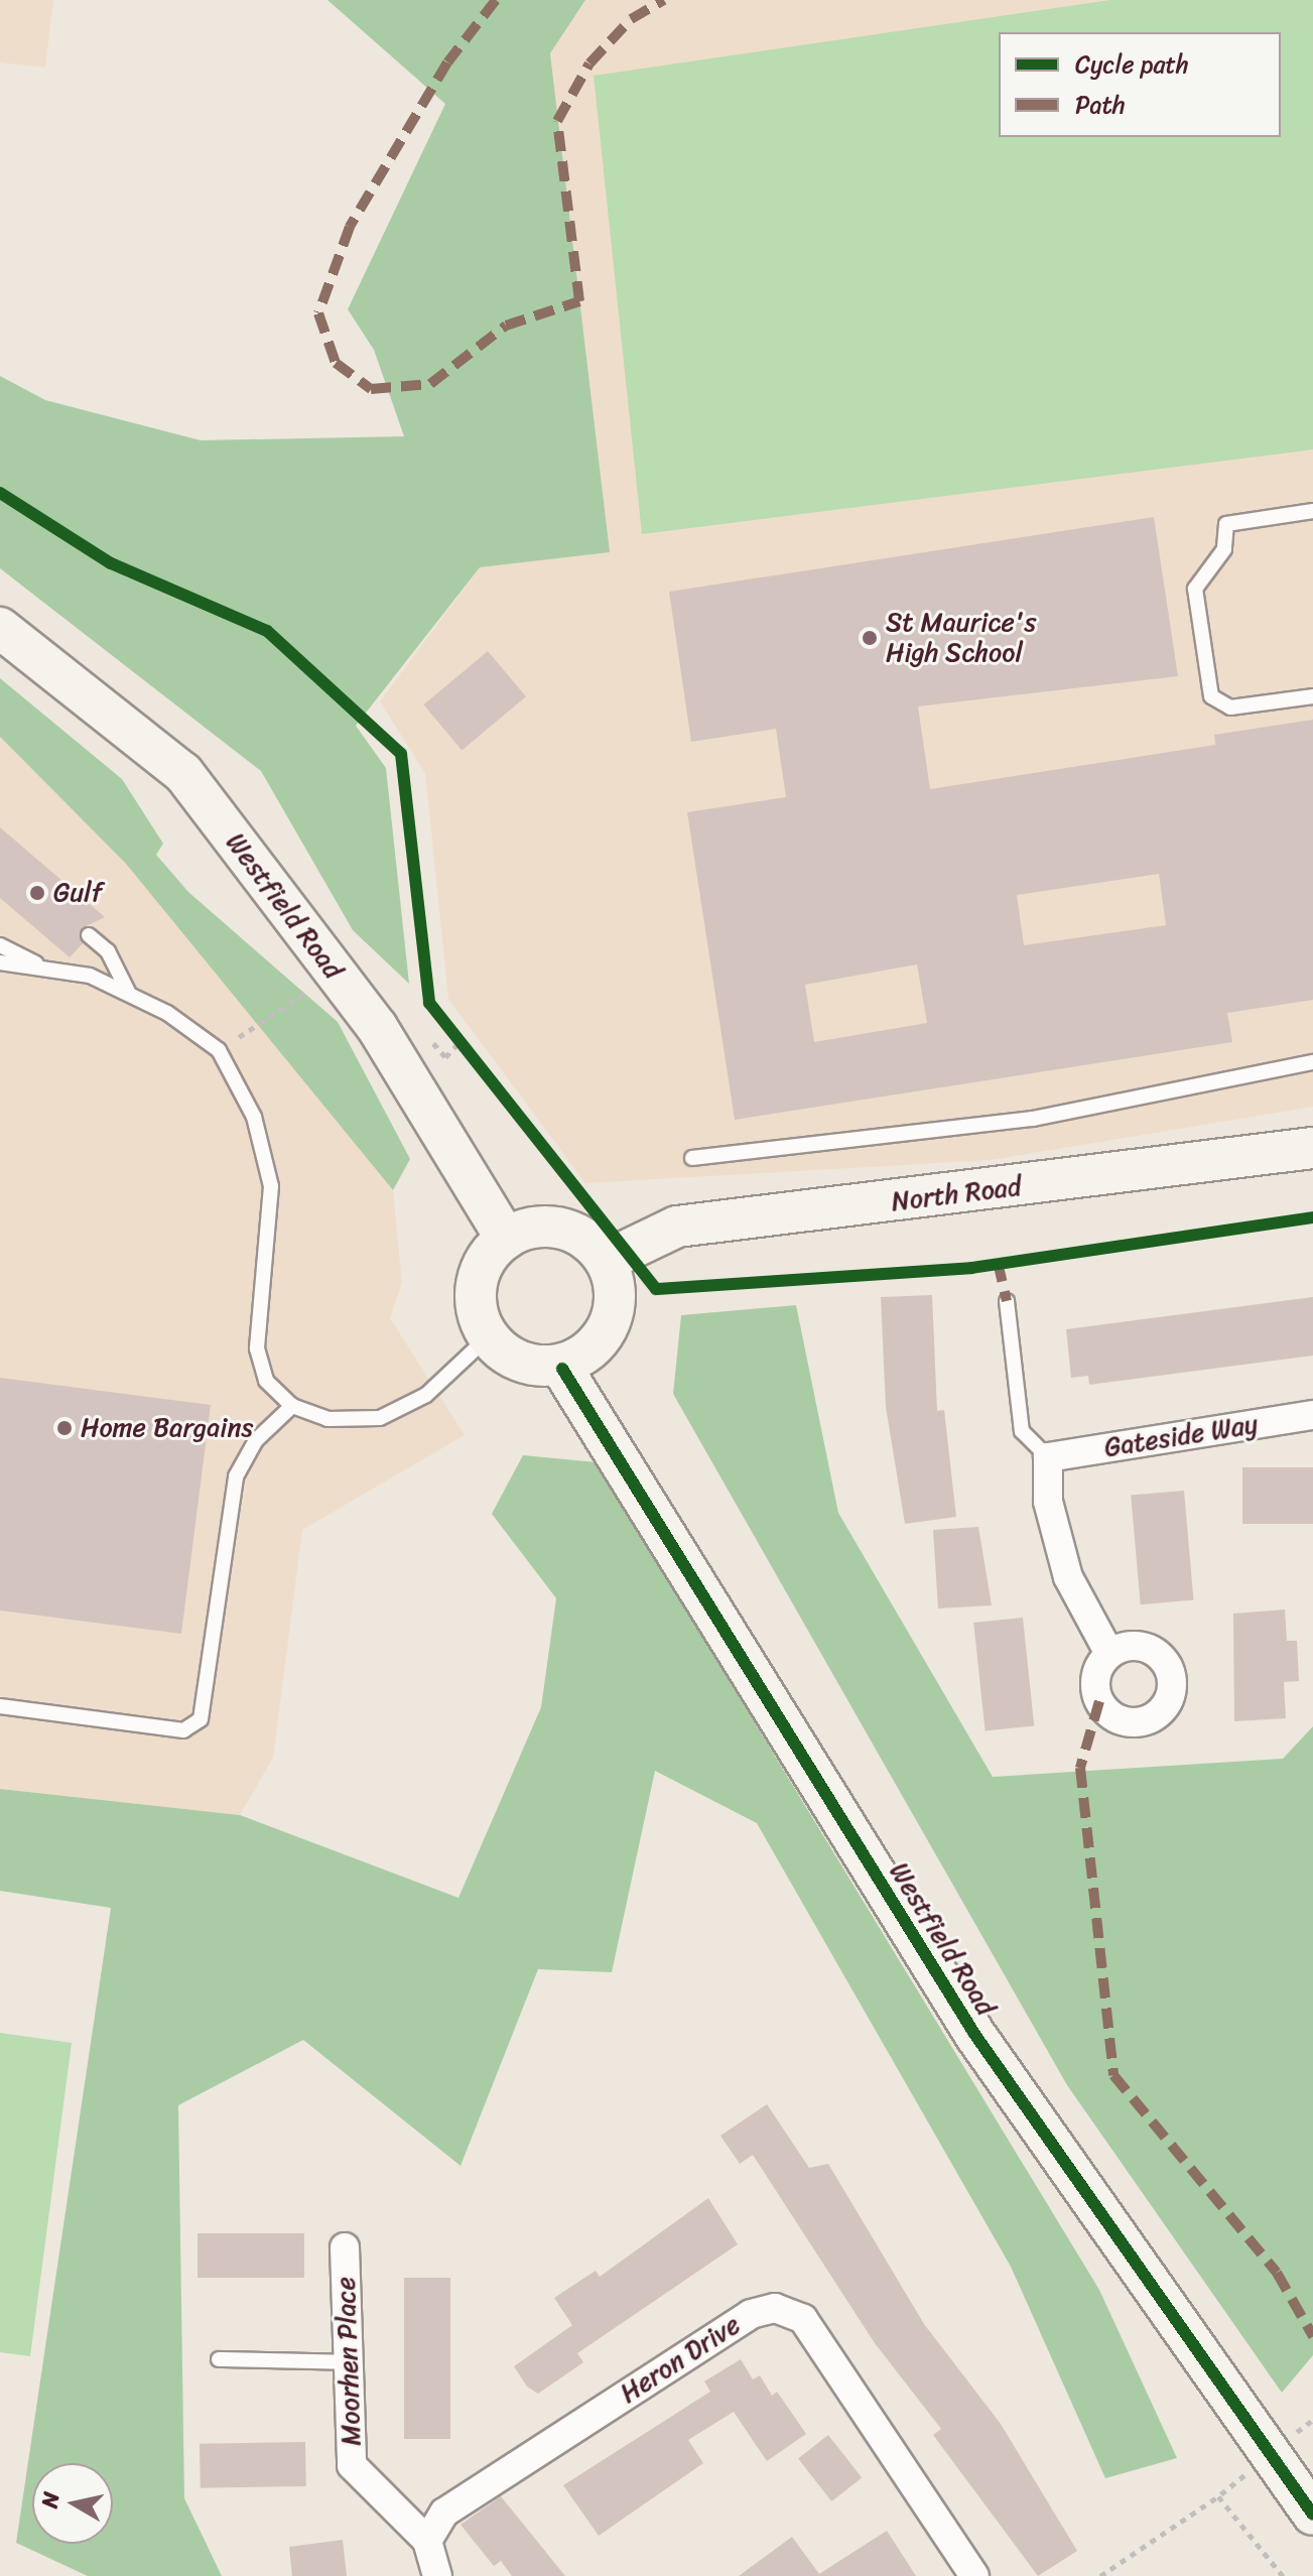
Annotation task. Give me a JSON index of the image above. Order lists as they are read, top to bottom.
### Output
{
  "streets": {
    "main road": ["Westfield Road", "North Road"],
    "street": ["Gateside Way", "Heron Drive", "Moorhen Place"]
  },
  "crossings": [
    ["Westfield Road", "North Road"],
    ["Heron Drive", "Moorhen Place"]
  ],
  "places": ["St Maurice's High School", "Gulf", "Home Bargains"],
  "legend": ["Cycle path", "Path"],
  "north": "left"
}
